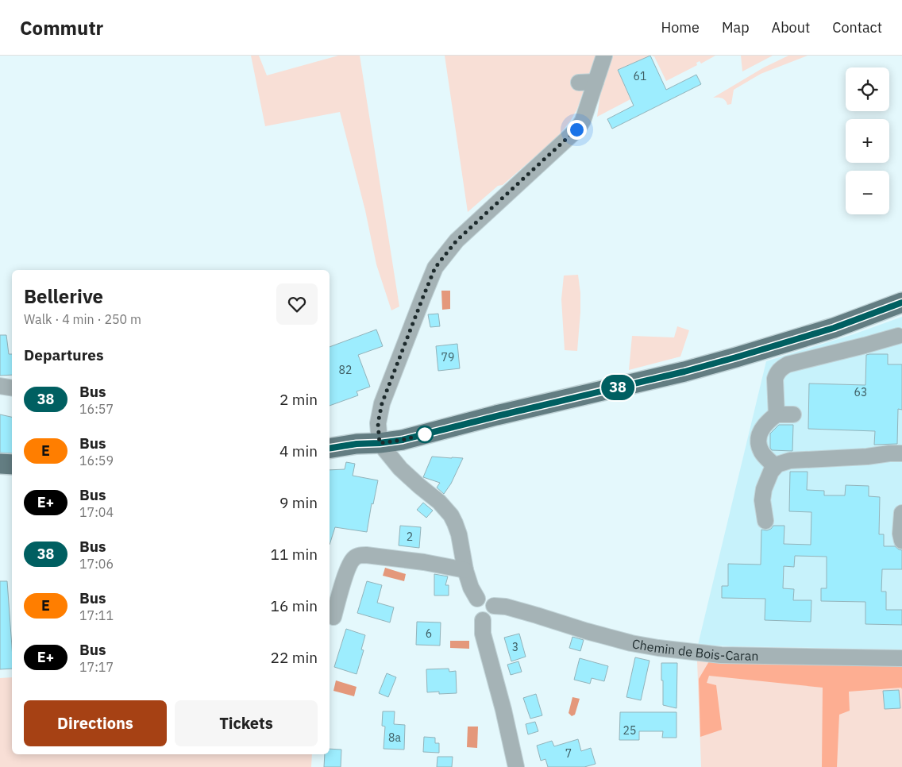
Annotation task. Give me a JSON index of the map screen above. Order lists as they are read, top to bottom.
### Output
{
  "streets": {
    "street": ["Chemin de Bois-Caran"]
  },
  "lines": ["bus line 38"],
  "house_numbers": [
    "61",
    "79",
    "82",
    "63",
    "2",
    "6",
    "3",
    "25",
    "8a",
    "7"
  ],
  "page": {
    "header": "Commutr",
    "nav": [
      "Home",
      "Map",
      "About",
      "Contact"
    ],
    "on_map": "38",
    "map_buttons": ["+", "−"],
    "heading": [
      ["Bellerive", "Walk · 4 min · 250 m"],
      "Departures"
    ],
    "list": [
      {
        "mark": "38",
        "name": "Bus",
        "note": "16:57",
        "value": "2 min"
      },
      {
        "mark": "E",
        "name": "Bus",
        "note": "16:59",
        "value": "4 min"
      },
      {
        "mark": "E+",
        "name": "Bus",
        "note": "17:04",
        "value": "9 min"
      },
      {
        "mark": "38",
        "name": "Bus",
        "note": "17:06",
        "value": "11 min"
      },
      {
        "mark": "E",
        "name": "Bus",
        "note": "17:11",
        "value": "16 min"
      },
      {
        "mark": "E+",
        "name": "Bus",
        "note": "17:17",
        "value": "22 min"
      }
    ],
    "buttons": ["Directions", "Tickets"]
  }
}
